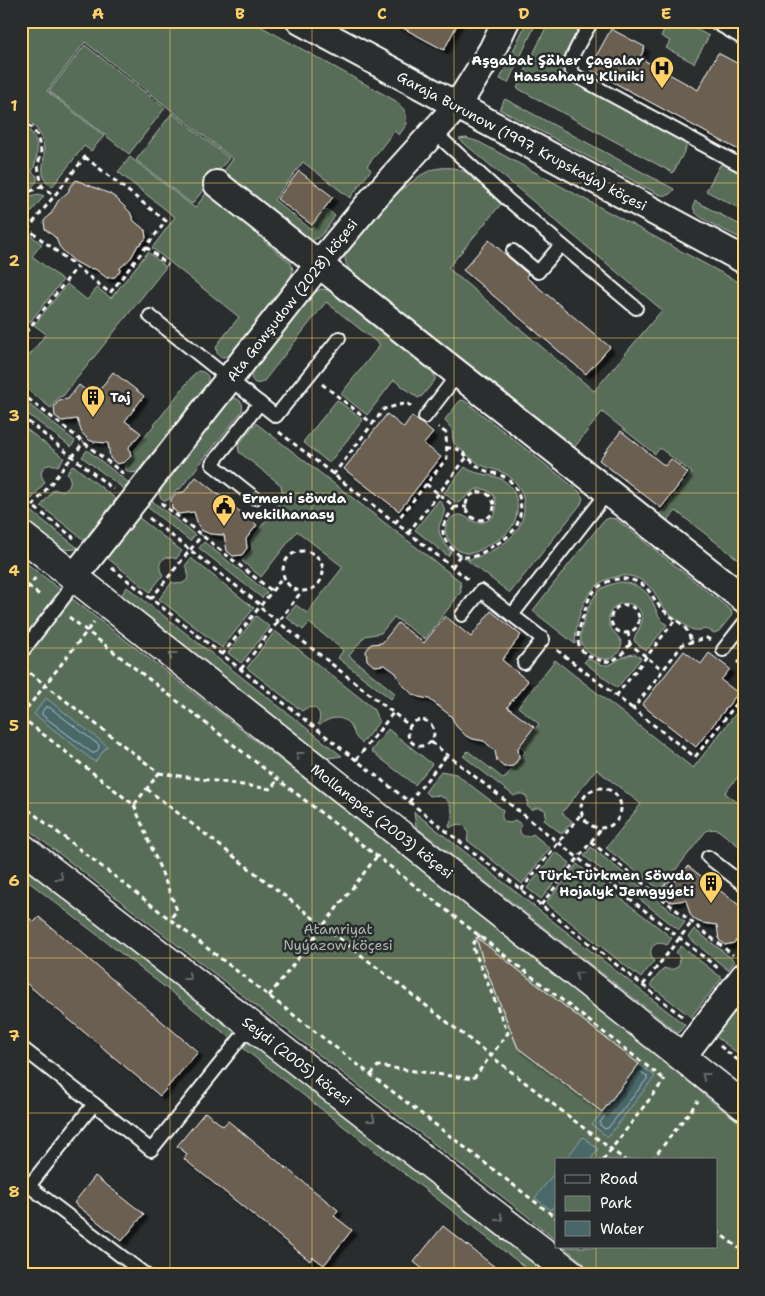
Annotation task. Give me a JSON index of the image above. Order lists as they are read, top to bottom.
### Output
{
  "streets": {
    "street": [
      "Garaja Burunow (1997, Krupskaýa) köçesi",
      "Ata Gowşudow (2028) köçesi",
      "Mollanepes (2003) köçesi",
      "Seýdi (2005) köçesi"
    ]
  },
  "crossings": [
    ["Garaja Burunow (1997, Krupskaýa) köçesi", "Ata Gowşudow (2028) köçesi"],
    ["Ata Gowşudow (2028) köçesi", "Mollanepes (2003) köçesi"]
  ],
  "one_way": ["Mollanepes (2003) köçesi", "Seýdi (2005) köçesi"],
  "parks": ["Atamriyat Nyýazow köçesi"],
  "places": {
    "hospital": ["Aşgabat Şäher Çagalar Hassahany Kliniki"],
    "building": ["Taj", "Türk-Türkmen Söwda Hojalyk Jemgyýeti"],
    "public building": ["Ermeni söwda wekilhanasy"]
  },
  "legend": ["Road", "Park", "Water"],
  "grid": {
    "columns": [
      "A",
      "B",
      "C",
      "D",
      "E"
    ],
    "rows": [
      "1",
      "2",
      "3",
      "4",
      "5",
      "6",
      "7",
      "8"
    ]
  }
}
